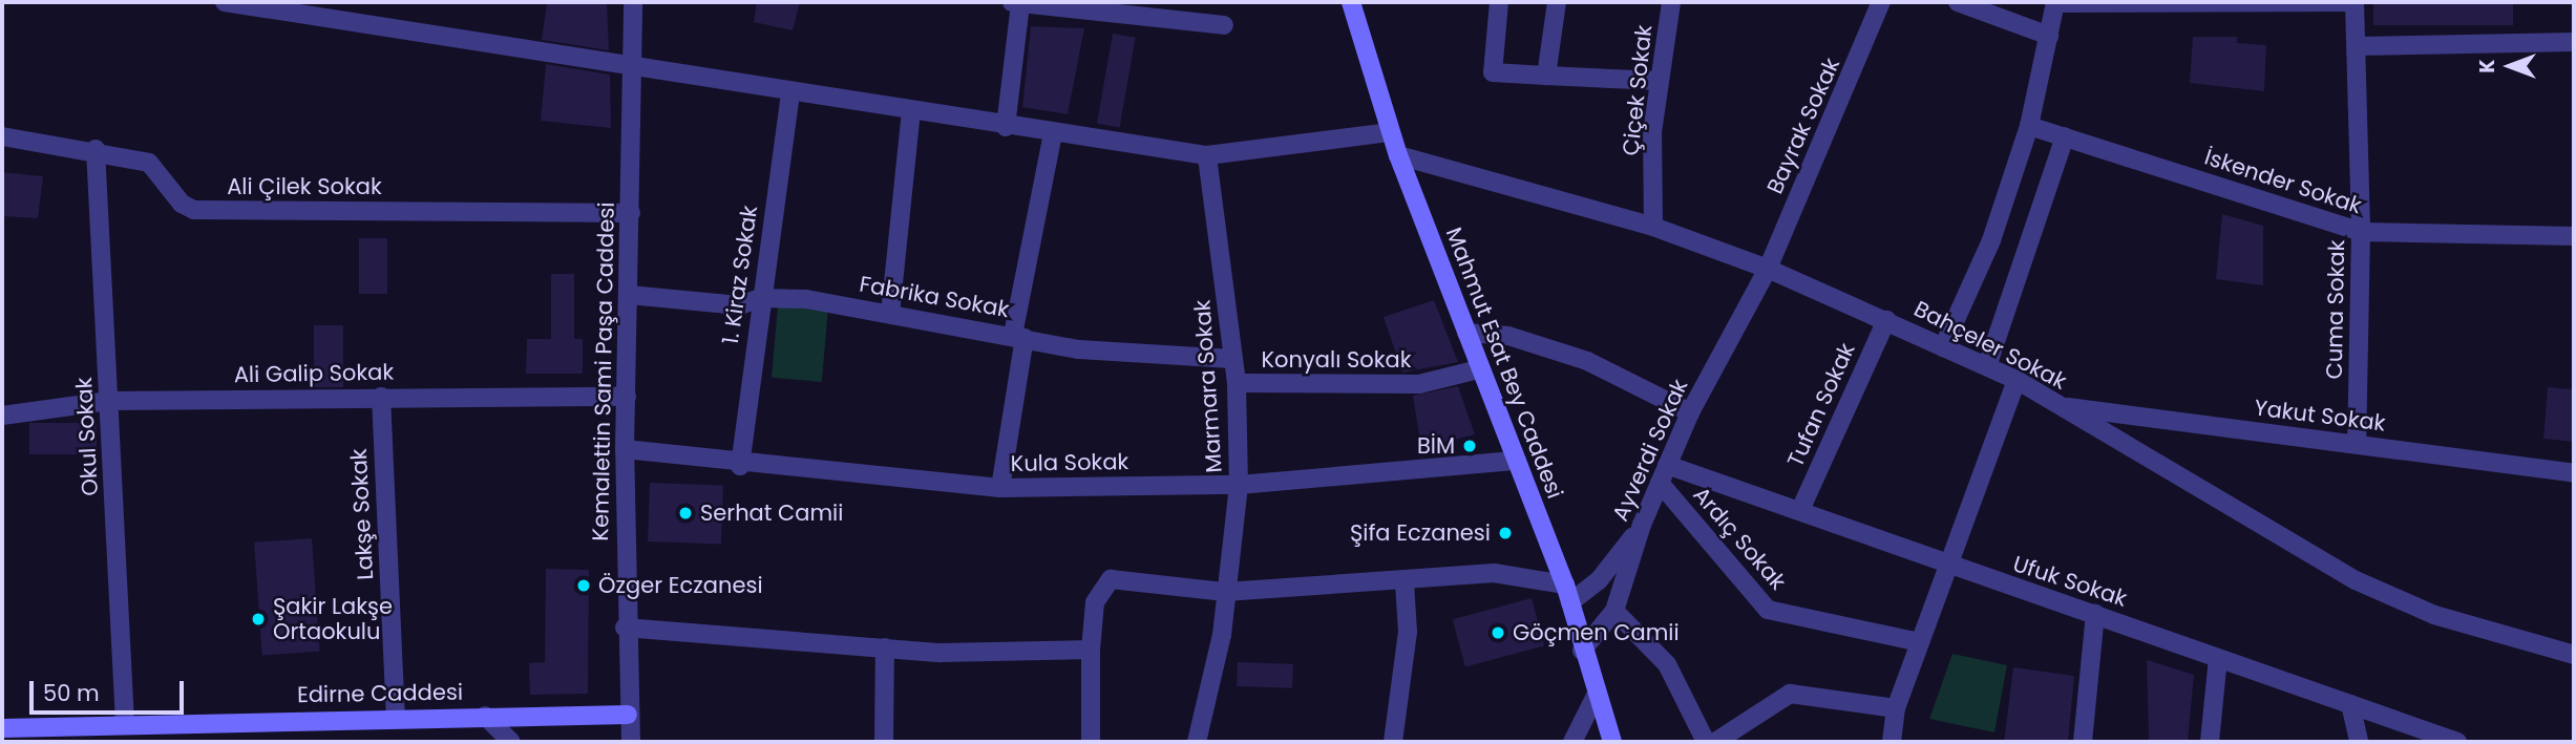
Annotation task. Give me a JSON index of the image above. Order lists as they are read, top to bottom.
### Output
{
  "streets": {
    "street": [
      "Çiçek Sokak",
      "Bayrak Sokak",
      "İskender Sokak",
      "Ali Çilek Sokak",
      "1. Kiraz Sokak",
      "Fabrika Sokak",
      "Cuma Sokak",
      "Bahçeler Sokak",
      "Konyalı Sokak",
      "Mahmut Esat Bey Caddesi",
      "Kemalettin Sami Paşa Caddesi",
      "Ali Galip Sokak",
      "Marmara Sokak",
      "Tufan Sokak",
      "Yakut Sokak",
      "Okul Sokak",
      "Ayverdi Sokak",
      "Kula Sokak",
      "Lakşe Sokak",
      "Ardıç Sokak",
      "Ufuk Sokak",
      "Edirne Caddesi"
    ]
  },
  "crossings": [
    ["Çiçek Sokak", "Bahçeler Sokak"],
    ["Bayrak Sokak", "Bahçeler Sokak"],
    ["Bayrak Sokak", "Ayverdi Sokak"],
    ["İskender Sokak", "Cuma Sokak"],
    ["Ali Çilek Sokak", "Kemalettin Sami Paşa Caddesi"],
    ["Ali Çilek Sokak", "Okul Sokak"],
    ["1. Kiraz Sokak", "Fabrika Sokak"],
    ["1. Kiraz Sokak", "Kula Sokak"],
    ["Fabrika Sokak", "Kemalettin Sami Paşa Caddesi"],
    ["Fabrika Sokak", "Marmara Sokak"],
    ["Cuma Sokak", "Yakut Sokak"],
    ["Bahçeler Sokak", "Mahmut Esat Bey Caddesi"],
    ["Bahçeler Sokak", "Tufan Sokak"],
    ["Bahçeler Sokak", "Yakut Sokak"],
    ["Bahçeler Sokak", "Ayverdi Sokak"],
    ["Konyalı Sokak", "Mahmut Esat Bey Caddesi"],
    ["Konyalı Sokak", "Marmara Sokak"],
    ["Mahmut Esat Bey Caddesi", "Ayverdi Sokak"],
    ["Mahmut Esat Bey Caddesi", "Kula Sokak"],
    ["Kemalettin Sami Paşa Caddesi", "Ali Galip Sokak"],
    ["Kemalettin Sami Paşa Caddesi", "Kula Sokak"],
    ["Kemalettin Sami Paşa Caddesi", "Edirne Caddesi"],
    ["Ali Galip Sokak", "Okul Sokak"],
    ["Ali Galip Sokak", "Lakşe Sokak"],
    ["Marmara Sokak", "Kula Sokak"],
    ["Tufan Sokak", "Ufuk Sokak"],
    ["Okul Sokak", "Edirne Caddesi"],
    ["Ayverdi Sokak", "Ardıç Sokak"],
    ["Ayverdi Sokak", "Ufuk Sokak"],
    ["Lakşe Sokak", "Edirne Caddesi"],
    ["Ardıç Sokak", "Ufuk Sokak"]
  ],
  "places": [
    "BİM",
    "Serhat Camii",
    "Şifa Eczanesi",
    "Özger Eczanesi",
    "Şakir Lakşe Ortaokulu",
    "Göçmen Camii"
  ],
  "scale_bar": "50 m",
  "north": "left"
}
